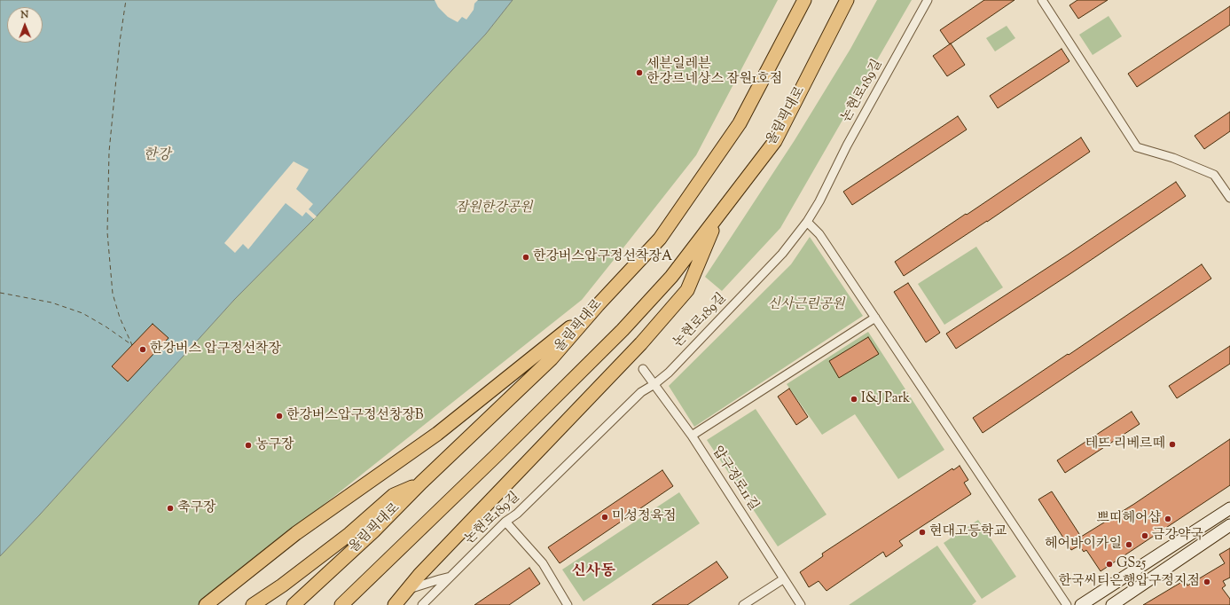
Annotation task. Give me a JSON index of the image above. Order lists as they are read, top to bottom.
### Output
{
  "streets": {
    "highway": ["올림픽대로"],
    "street": ["논현로189길", "압구정로11길"]
  },
  "crossings": [
    ["논현로189길", "압구정로11길"]
  ],
  "districts": ["신사동"],
  "water": ["한강"],
  "parks": ["잠원한강공원", "신사근린공원"],
  "places": [
    "세븐일레븐 한강르네상스 잠원1호점",
    "한강버스압구정선착장A",
    "한강버스 압구정선착장",
    "I&J Park",
    "한강버스압구정선창장B",
    "테뜨 리베르떼",
    "농구장",
    "축구장",
    "미성정육점",
    "쁘띠헤어샵",
    "현대고등학교",
    "금강약국",
    "헤어바이카일",
    "GS25",
    "한국씨티은행압구정지점"
  ],
  "north": "top"
}
